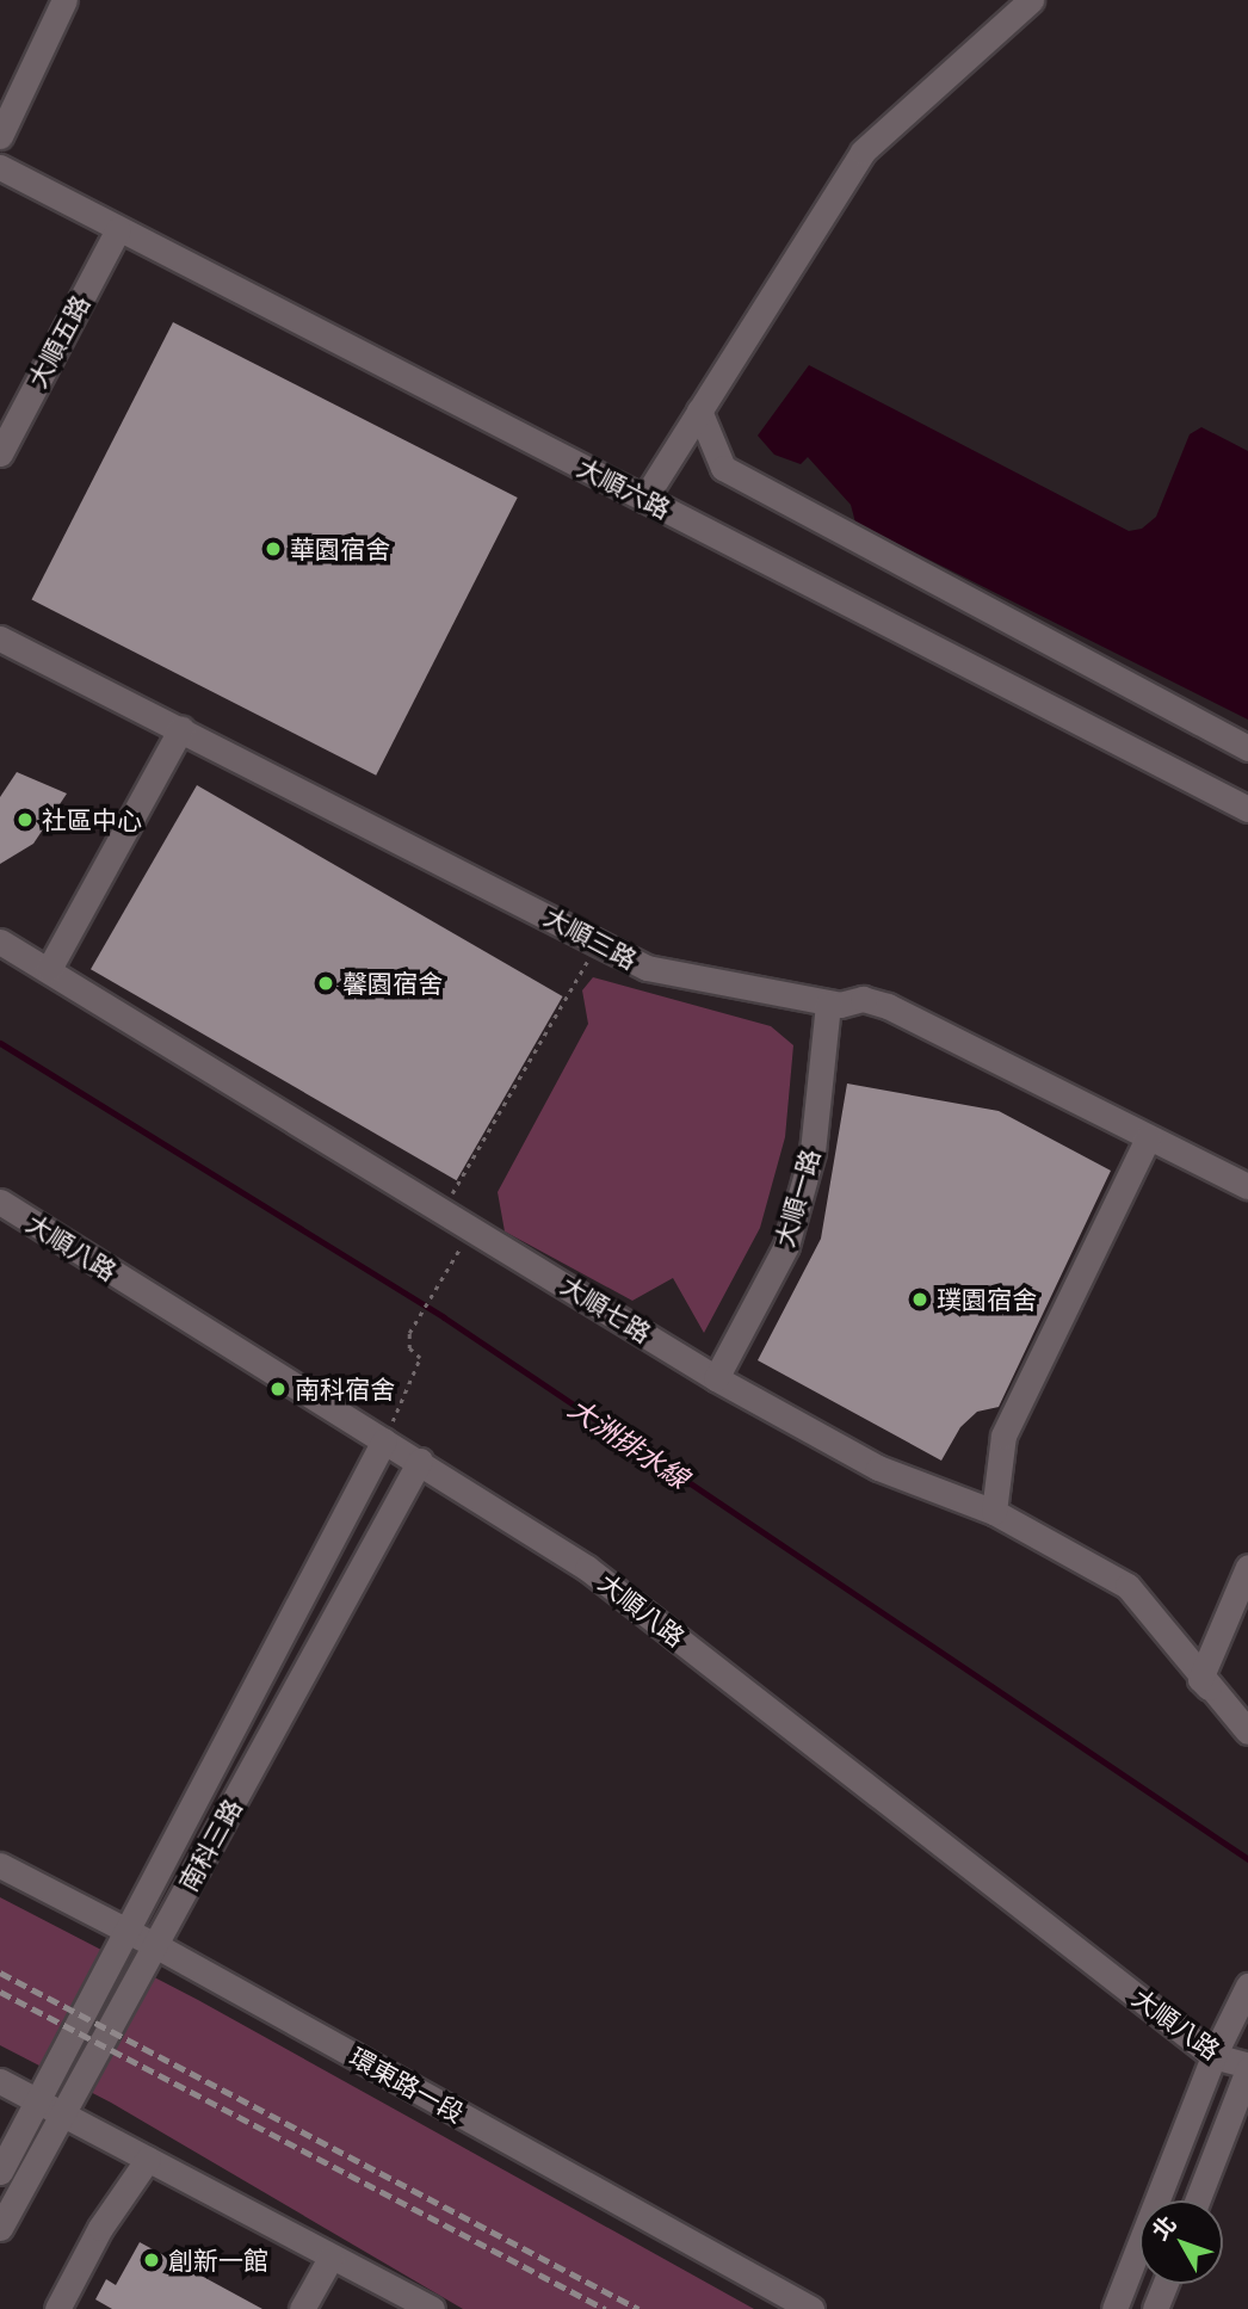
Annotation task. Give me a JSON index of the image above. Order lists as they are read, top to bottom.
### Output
{
  "streets": {
    "street": [
      "大順五路",
      "大順六路",
      "大順三路",
      "大順一路",
      "大順八路",
      "大順七路",
      "南科三路",
      "環東路一段"
    ]
  },
  "crossings": [
    ["大順五路", "大順六路"],
    ["大順三路", "大順一路"],
    ["大順一路", "大順七路"],
    ["大順八路", "南科三路"],
    ["南科三路", "環東路一段"]
  ],
  "water": ["大洲排水線"],
  "places": [
    "華園宿舍",
    "社區中心",
    "馨園宿舍",
    "璞園宿舍",
    "南科宿舍",
    "創新一館"
  ],
  "north": "top left"
}
